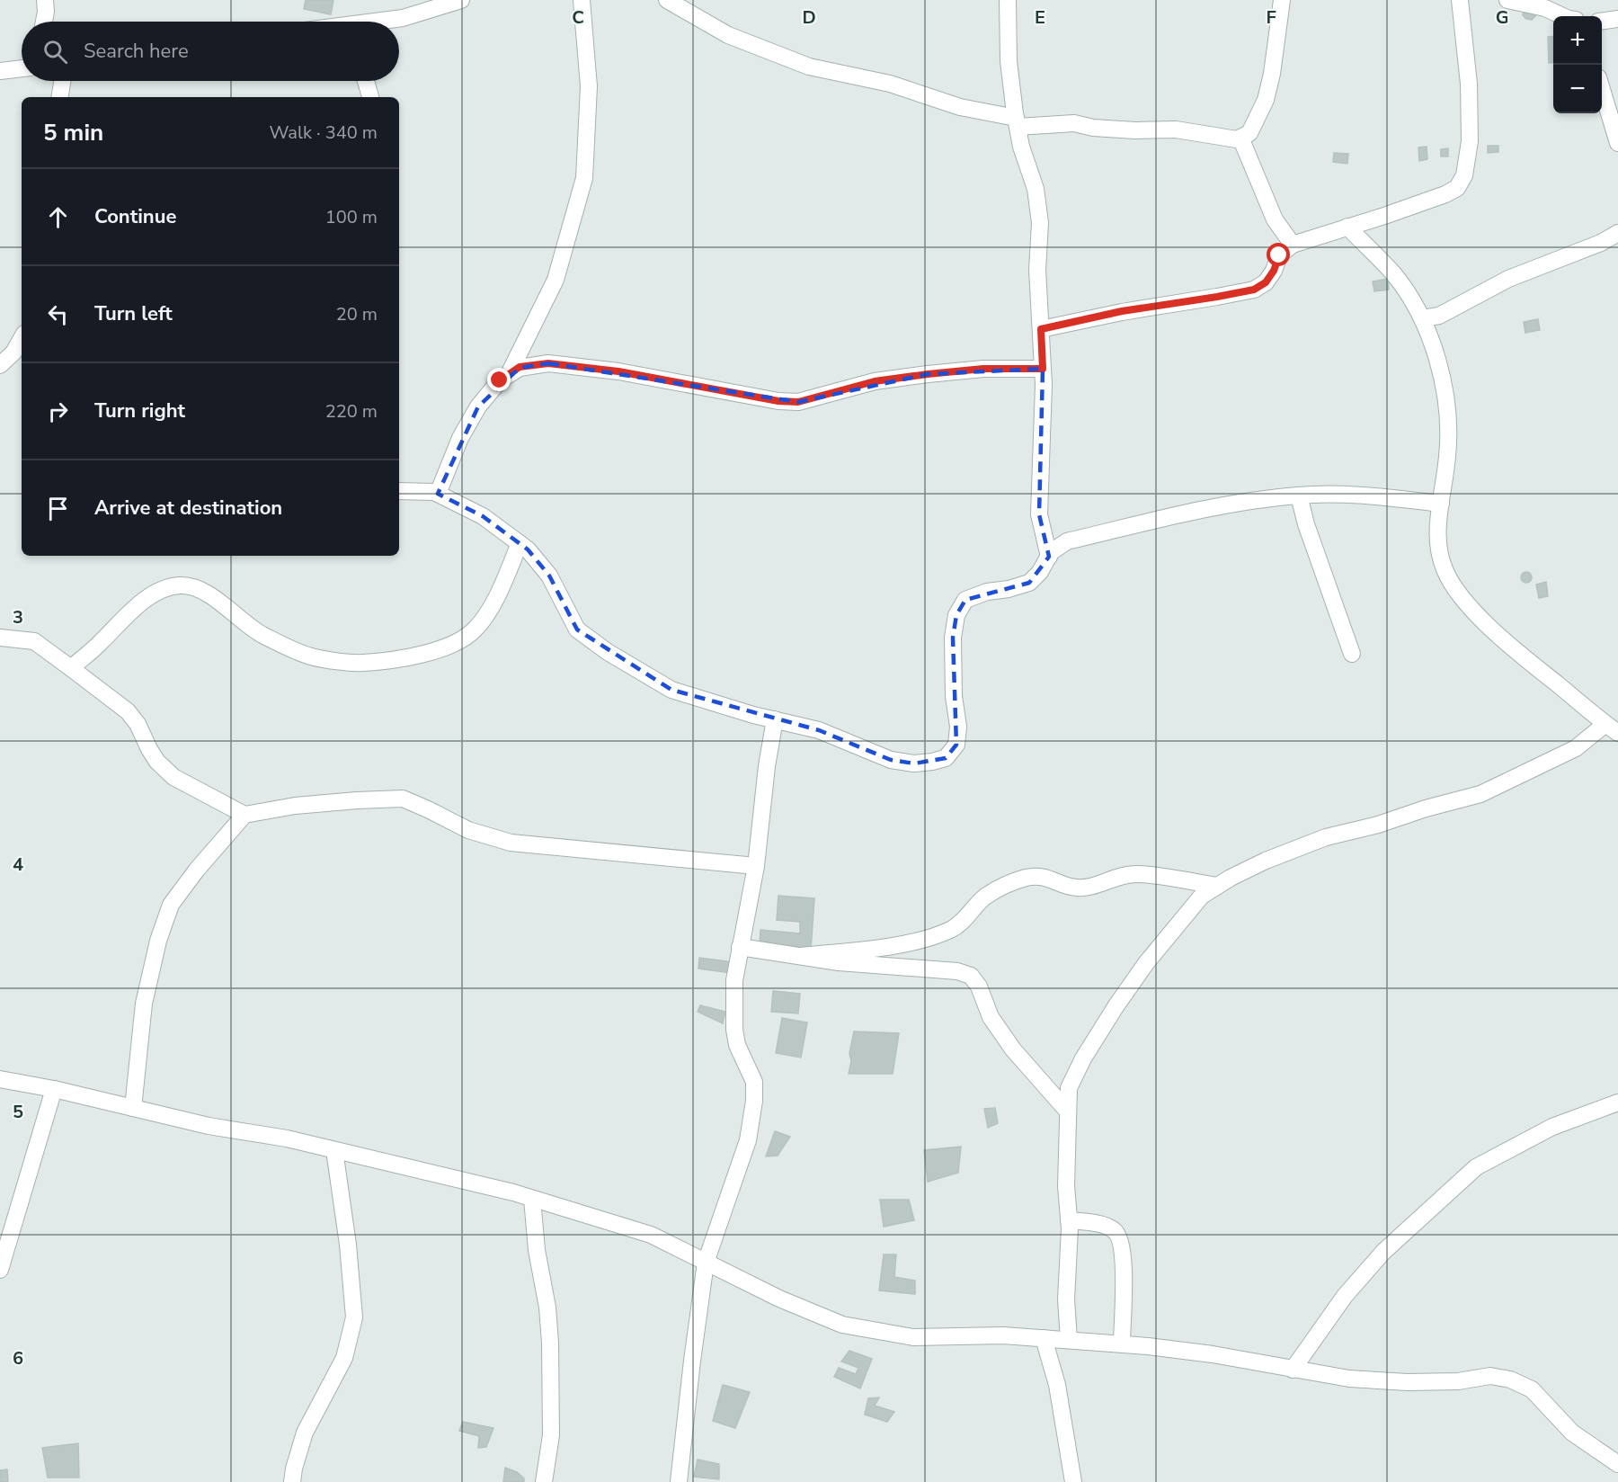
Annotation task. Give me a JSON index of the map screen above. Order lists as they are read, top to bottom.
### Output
{
  "page": {
    "map_buttons": ["+", "−"],
    "search": "Search here",
    "heading": ["5 min", "Walk · 340 m"],
    "list": [
      ["Continue", "100 m"],
      ["Turn left", "20 m"],
      ["Turn right", "220 m"],
      "Arrive at destination"
    ]
  },
  "grid": {
    "columns": [
      "C",
      "D",
      "E",
      "F",
      "G"
    ],
    "rows": [
      "3",
      "4",
      "5",
      "6"
    ]
  }
}
